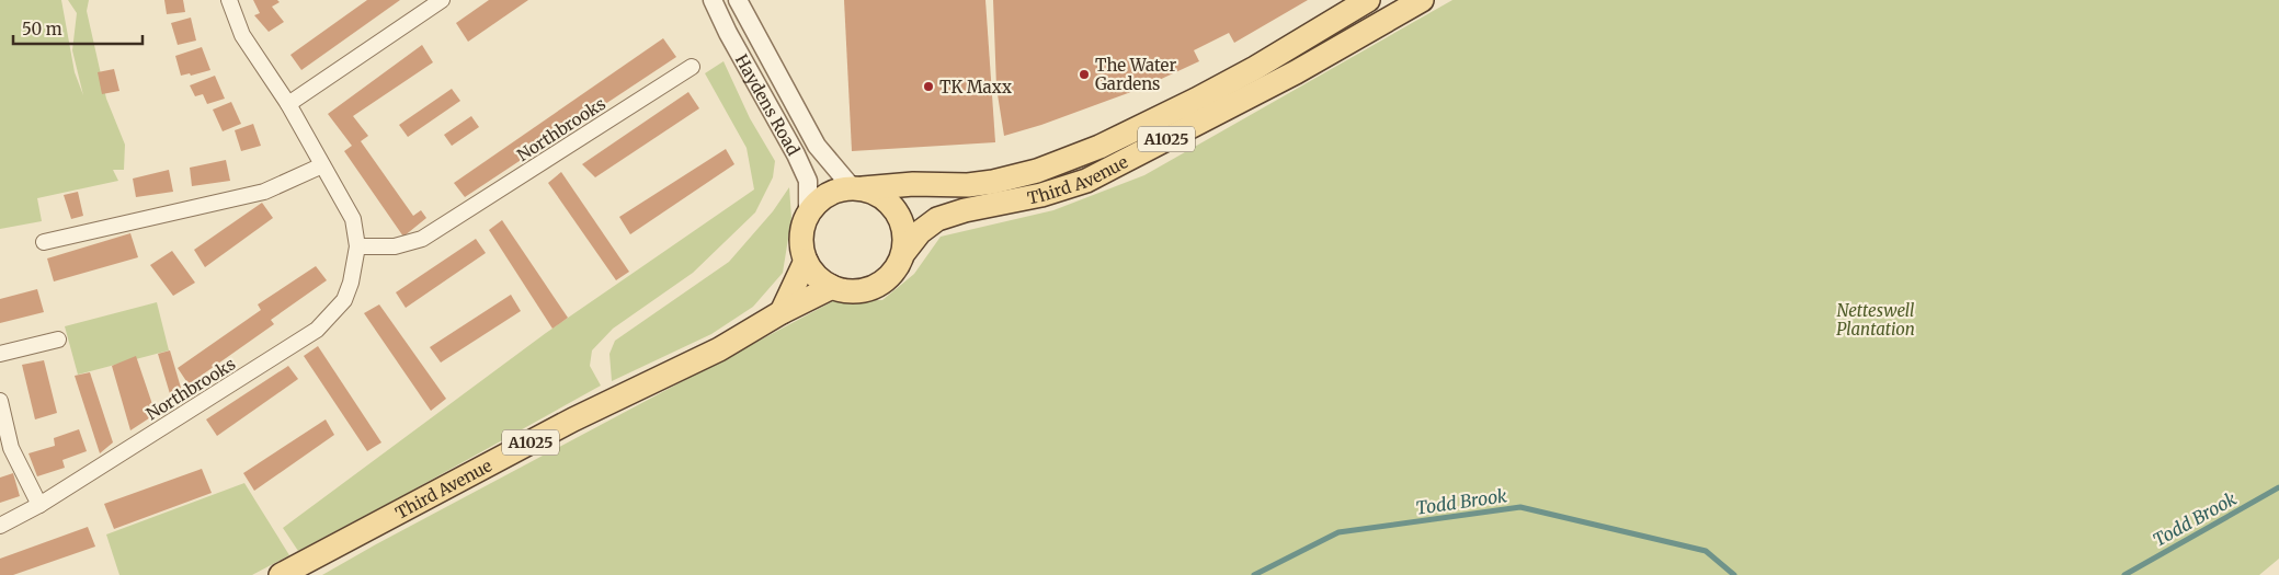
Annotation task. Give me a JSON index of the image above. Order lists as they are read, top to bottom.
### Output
{
  "streets": {
    "main road": ["A1025", "Third Avenue"],
    "street": ["Haydens Road", "Northbrooks"]
  },
  "crossings": [
    ["Haydens Road", "A1025"],
    ["Haydens Road", "Third Avenue"],
    ["A1025", "Third Avenue"]
  ],
  "water": ["Todd Brook"],
  "parks": ["Netteswell Plantation"],
  "places": ["The Water Gardens", "TK Maxx"],
  "scale_bar": "50 m"
}
